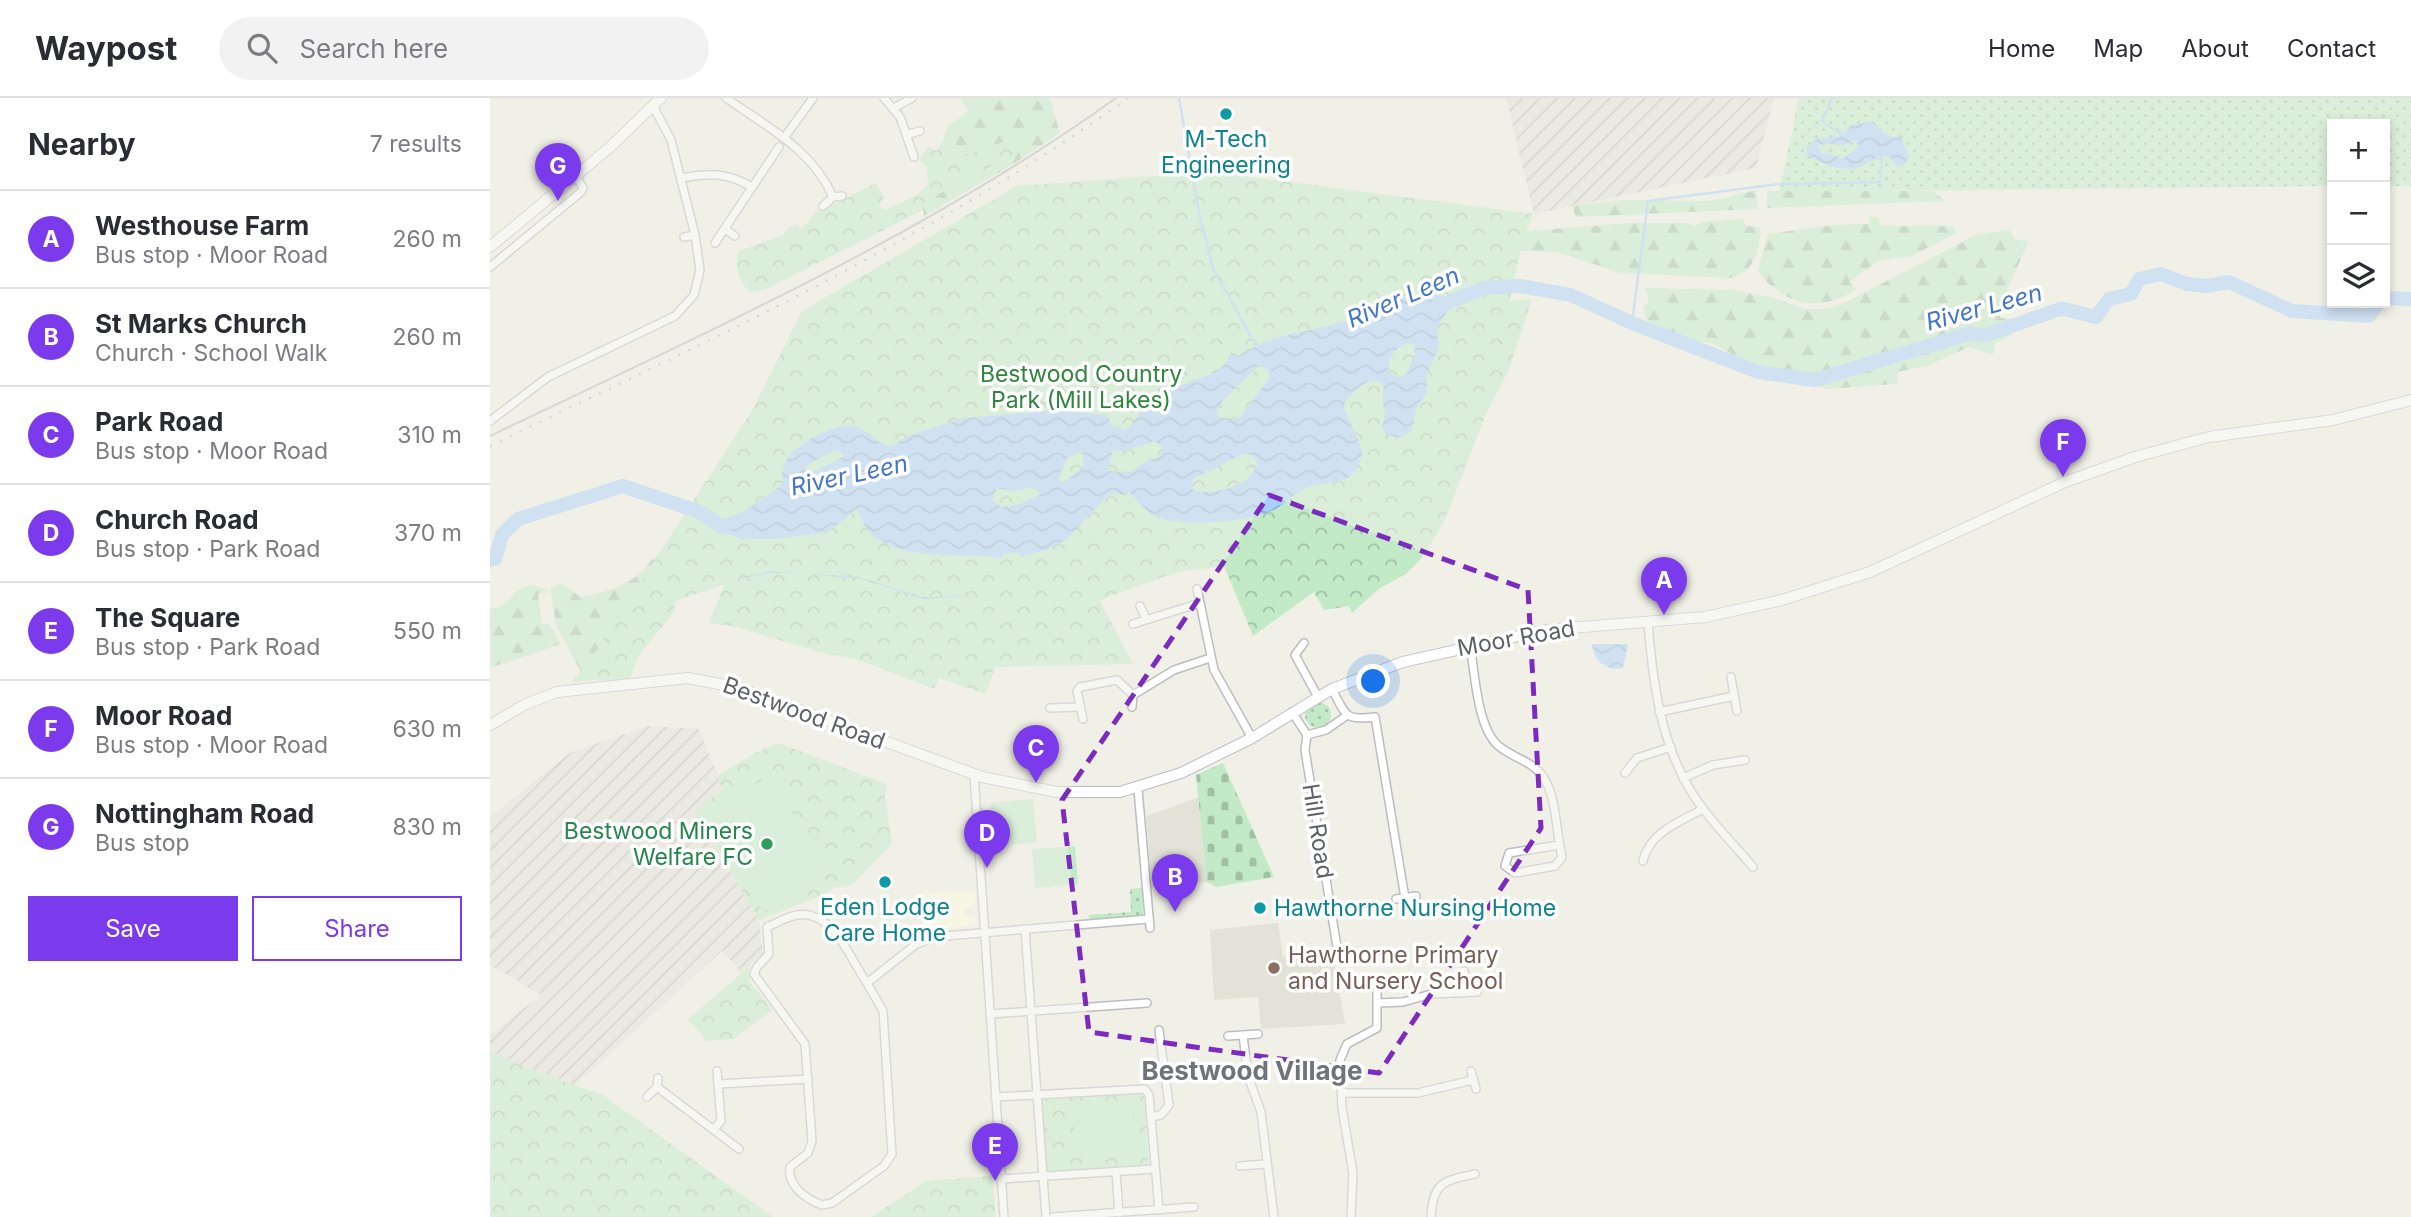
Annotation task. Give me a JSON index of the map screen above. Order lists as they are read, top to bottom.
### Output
{
  "streets": {
    "main road": ["Moor Road", "Bestwood Road"],
    "street": ["Hill Road"]
  },
  "crossings": [
    ["Moor Road", "Bestwood Road"]
  ],
  "districts": ["Bestwood Village"],
  "water": ["River Leen"],
  "parks": ["Bestwood Country Park (Mill Lakes)"],
  "places": [
    "M-Tech Engineering",
    "Bestwood Miners Welfare FC",
    "Eden Lodge Care Home",
    "Hawthorne Nursing Home",
    "Hawthorne Primary and Nursery School"
  ],
  "page": {
    "header": "Waypost",
    "search": "Search here",
    "nav": [
      "Home",
      "Map",
      "About",
      "Contact"
    ],
    "heading": ["Nearby", "7 results"],
    "map_buttons": ["+", "−"],
    "pins": [
      "G",
      "F",
      "A",
      "C",
      "D",
      "B",
      "E"
    ],
    "list": [
      {
        "mark": "A",
        "name": "Westhouse Farm",
        "note": "Bus stop · Moor Road",
        "value": "260 m"
      },
      {
        "mark": "B",
        "name": "St Marks Church",
        "note": "Church · School Walk",
        "value": "260 m"
      },
      {
        "mark": "C",
        "name": "Park Road",
        "note": "Bus stop · Moor Road",
        "value": "310 m"
      },
      {
        "mark": "D",
        "name": "Church Road",
        "note": "Bus stop · Park Road",
        "value": "370 m"
      },
      {
        "mark": "E",
        "name": "The Square",
        "note": "Bus stop · Park Road",
        "value": "550 m"
      },
      {
        "mark": "F",
        "name": "Moor Road",
        "note": "Bus stop · Moor Road",
        "value": "630 m"
      },
      {
        "mark": "G",
        "name": "Nottingham Road",
        "note": "Bus stop",
        "value": "830 m"
      }
    ],
    "buttons": ["Save", "Share"]
  }
}
